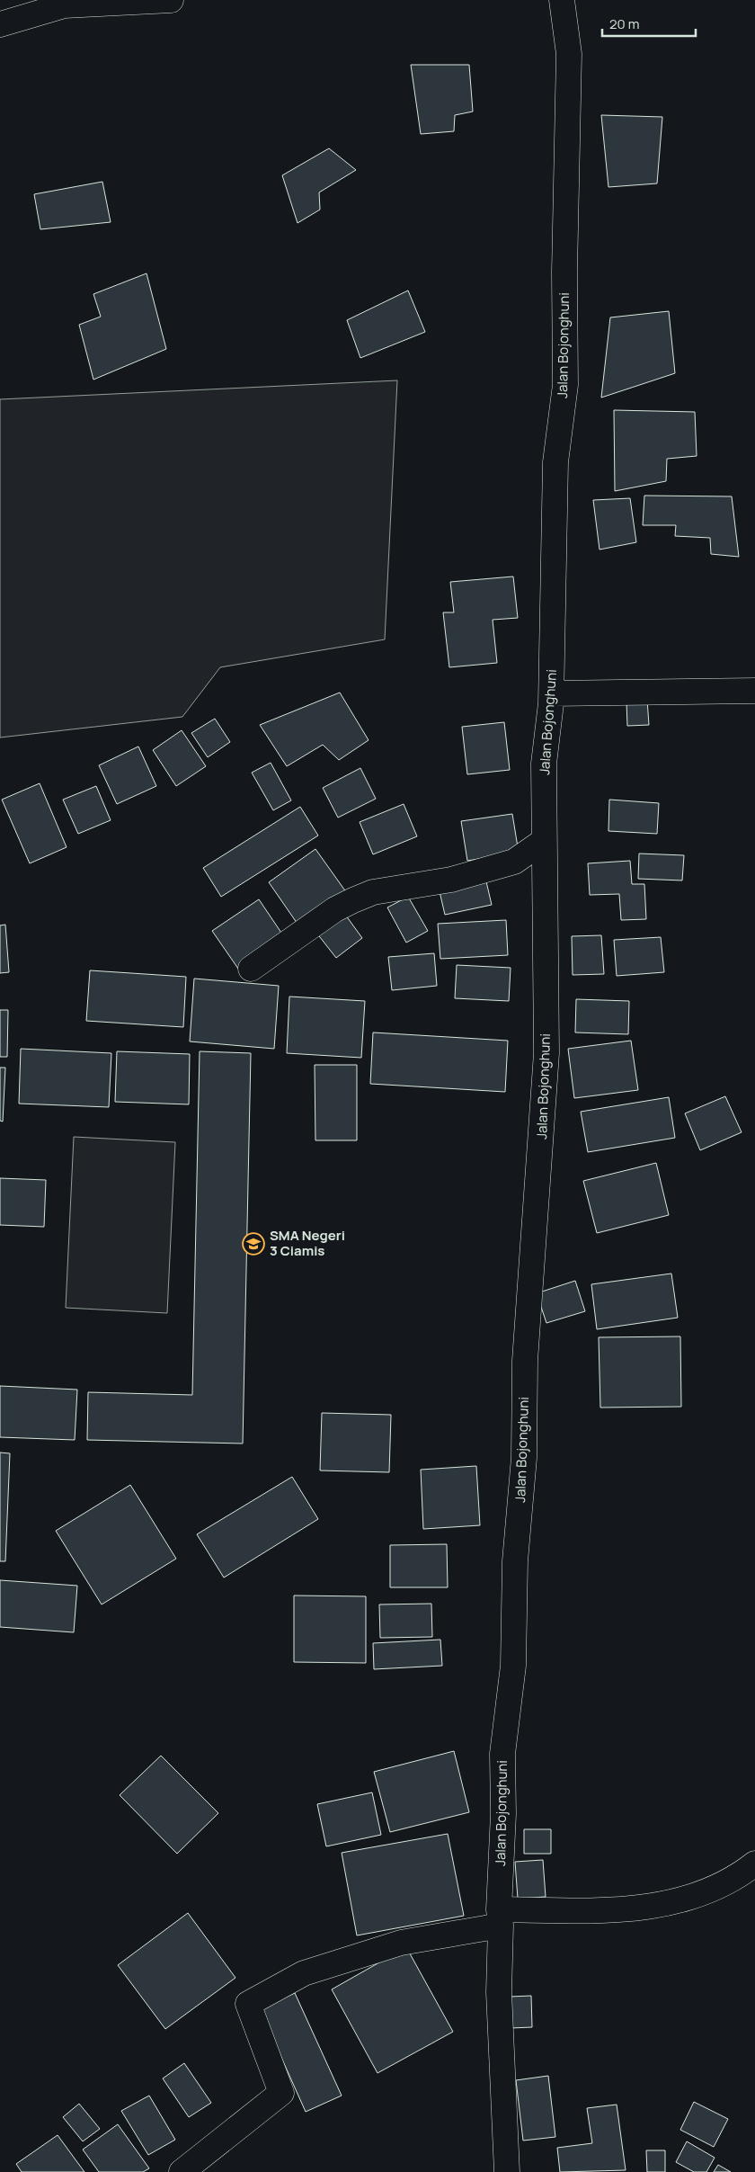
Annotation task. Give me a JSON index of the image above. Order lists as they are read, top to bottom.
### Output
{
  "streets": {
    "street": ["Jalan Bojonghuni"]
  },
  "places": {
    "school or university": ["SMA Negeri 3 Ciamis"]
  },
  "scale_bar": "20 m"
}
